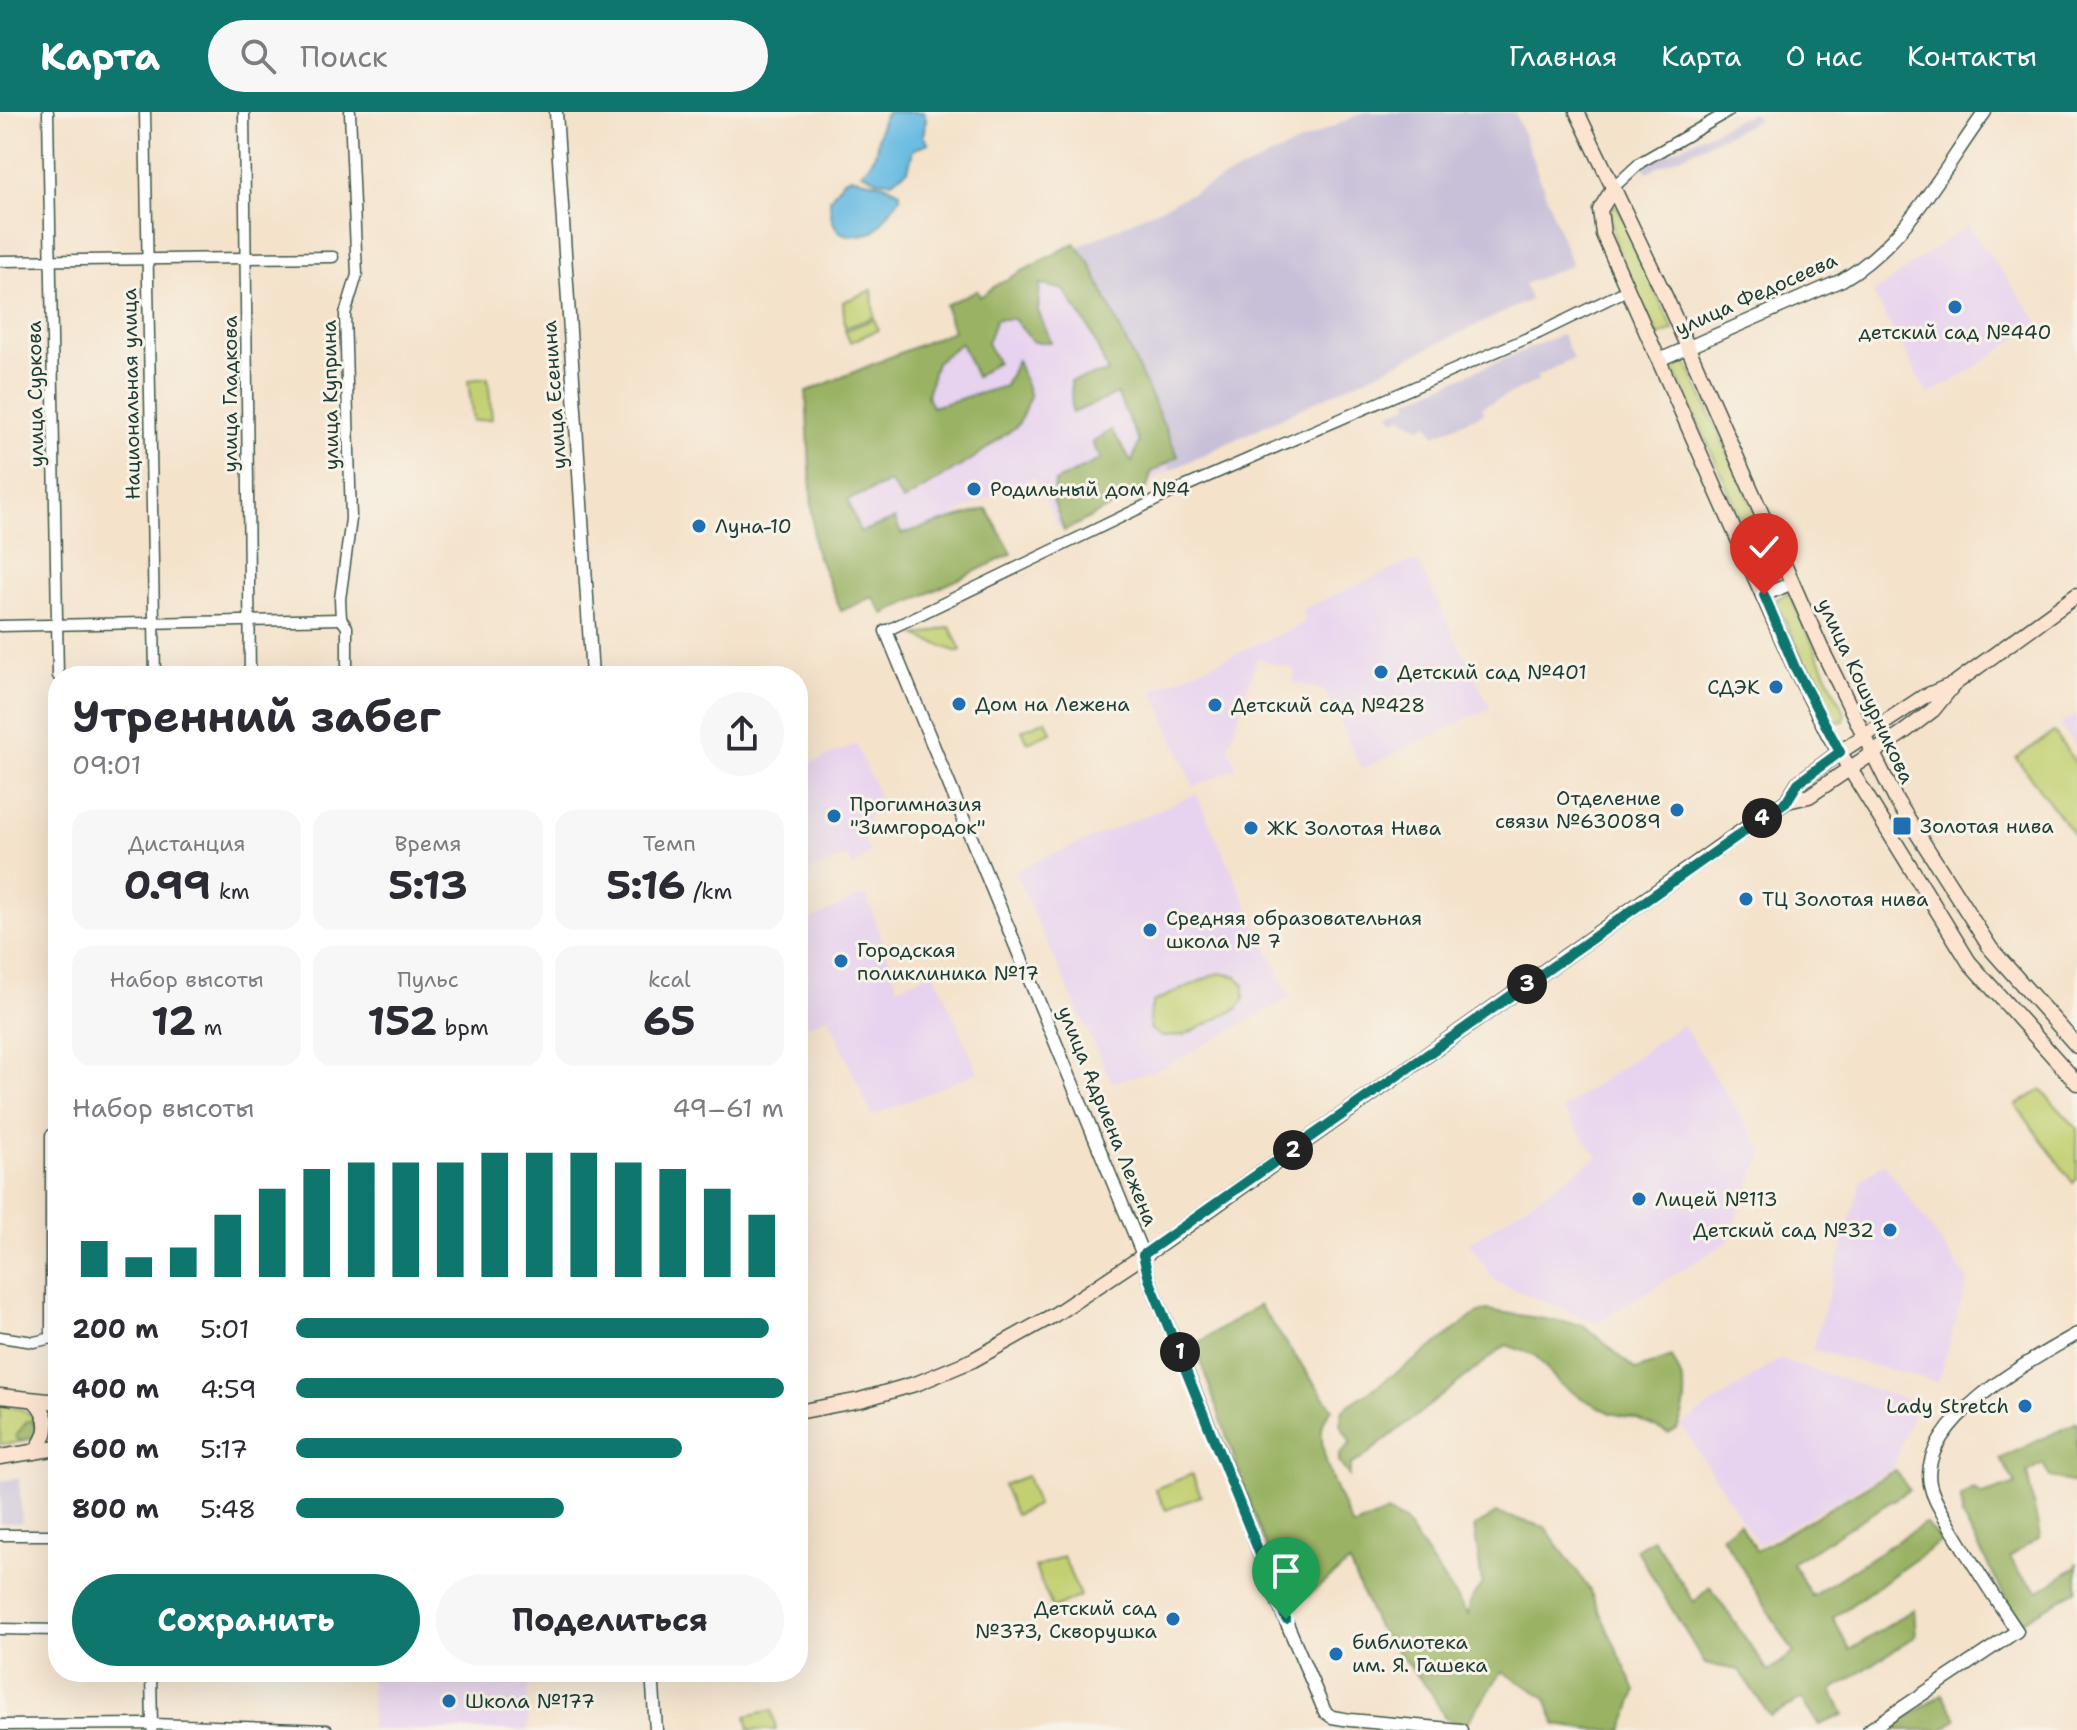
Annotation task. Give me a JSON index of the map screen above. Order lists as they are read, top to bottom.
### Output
{
  "streets": {
    "main road": ["улица Кошурникова"],
    "street": [
      "улица Федосеева",
      "улица Суркова",
      "Национальная улица",
      "улица Гладкова",
      "улица Куприна",
      "улица Есенина",
      "улица Адриена Лежена"
    ]
  },
  "crossings": [
    ["улица Федосеева", "улица Кошурникова"]
  ],
  "places": {
    "other": [
      "детский сад №440",
      "Родильный дом №4",
      "Луна-10",
      "Детский сад №401",
      "СДЭК",
      "Дом на Лежена",
      "Детский сад №428",
      "Отделение связи №630089",
      "Прогимназия \"Зимгородок\"",
      "ЖК Золотая Нива",
      "ТЦ Золотая нива",
      "Средняя образовательная школа № 7",
      "Городская поликлиника №17",
      "Лицей №113",
      "Детский сад №32",
      "Lady Stretch",
      "Детский сад №373, Скворушка",
      "библиотека им. Я. Гашека",
      "Школа №177"
    ],
    "transit": ["Золотая нива"]
  },
  "page": {
    "header": "Карта",
    "search": "Поиск",
    "nav": [
      "Главная",
      "Карта",
      "О нас",
      "Контакты"
    ],
    "heading": ["Утренний забег", "09:01"],
    "pins": [
      "4",
      "3",
      "2",
      "1"
    ],
    "stats": [
      ["Дистанция", "0.99 km"],
      ["Время", "5:13"],
      ["Темп", "5:16 /km"],
      ["Набор высоты", "12 m"],
      ["Пульс", "152 bpm"],
      ["kcal", "65"]
    ],
    "chart": ["Набор высоты", "49–61 m"],
    "list": [
      {
        "name": "200 m",
        "note": "5:01"
      },
      {
        "name": "400 m",
        "note": "4:59"
      },
      {
        "name": "600 m",
        "note": "5:17"
      },
      {
        "name": "800 m",
        "note": "5:48"
      }
    ],
    "buttons": ["Сохранить", "Поделиться"]
  }
}
